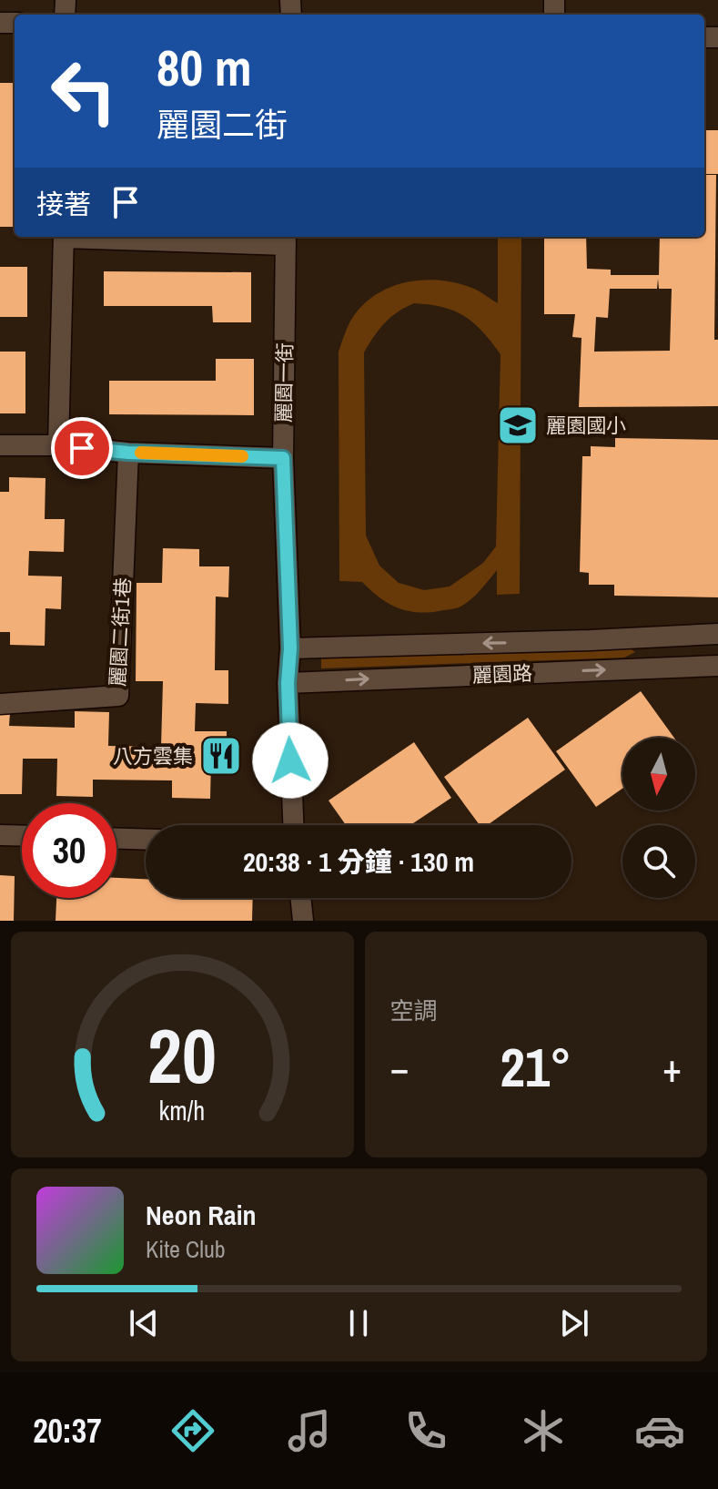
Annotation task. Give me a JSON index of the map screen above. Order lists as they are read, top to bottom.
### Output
{
  "streets": {
    "street": ["麗園一街", "麗園二街1巷", "麗園路"]
  },
  "crossings": [
    ["麗園一街", "麗園路"]
  ],
  "places": {
    "school or university": ["麗園國小"],
    "restaurant": ["八方雲集"]
  },
  "north": "bottom",
  "page": {
    "turn": ["80 m", "麗園二街"],
    "then": "接著",
    "limit": "30",
    "trip": "20:38 · 1 分鐘 · 130 m",
    "tile": "空調",
    "heat": ["−", "21°", "+"],
    "song": ["Neon Rain", "Kite Club"],
    "tabs": "20:37",
    "gauge": ["20", "km/h"]
  }
}
